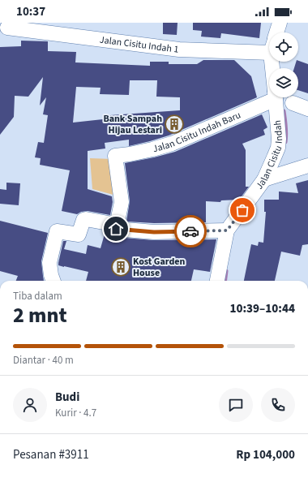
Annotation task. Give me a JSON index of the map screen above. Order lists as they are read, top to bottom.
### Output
{
  "streets": {
    "street": ["Jalan Cisitu Indah 1", "Jalan Cisitu Indah Baru", "Jalan Cisitu Indah"]
  },
  "places": {
    "building": ["Bank Sampah Hijau Lestari", "Kost Garden House"]
  },
  "page": {
    "status": "10:37",
    "heading": ["2 mnt", "Tiba dalam", "10:39–10:44"],
    "panel": [
      "Budi",
      "Kurir · 4.7",
      "Pesanan #3911",
      "Rp 104,000"
    ],
    "bar": "Diantar · 40 m"
  }
}
